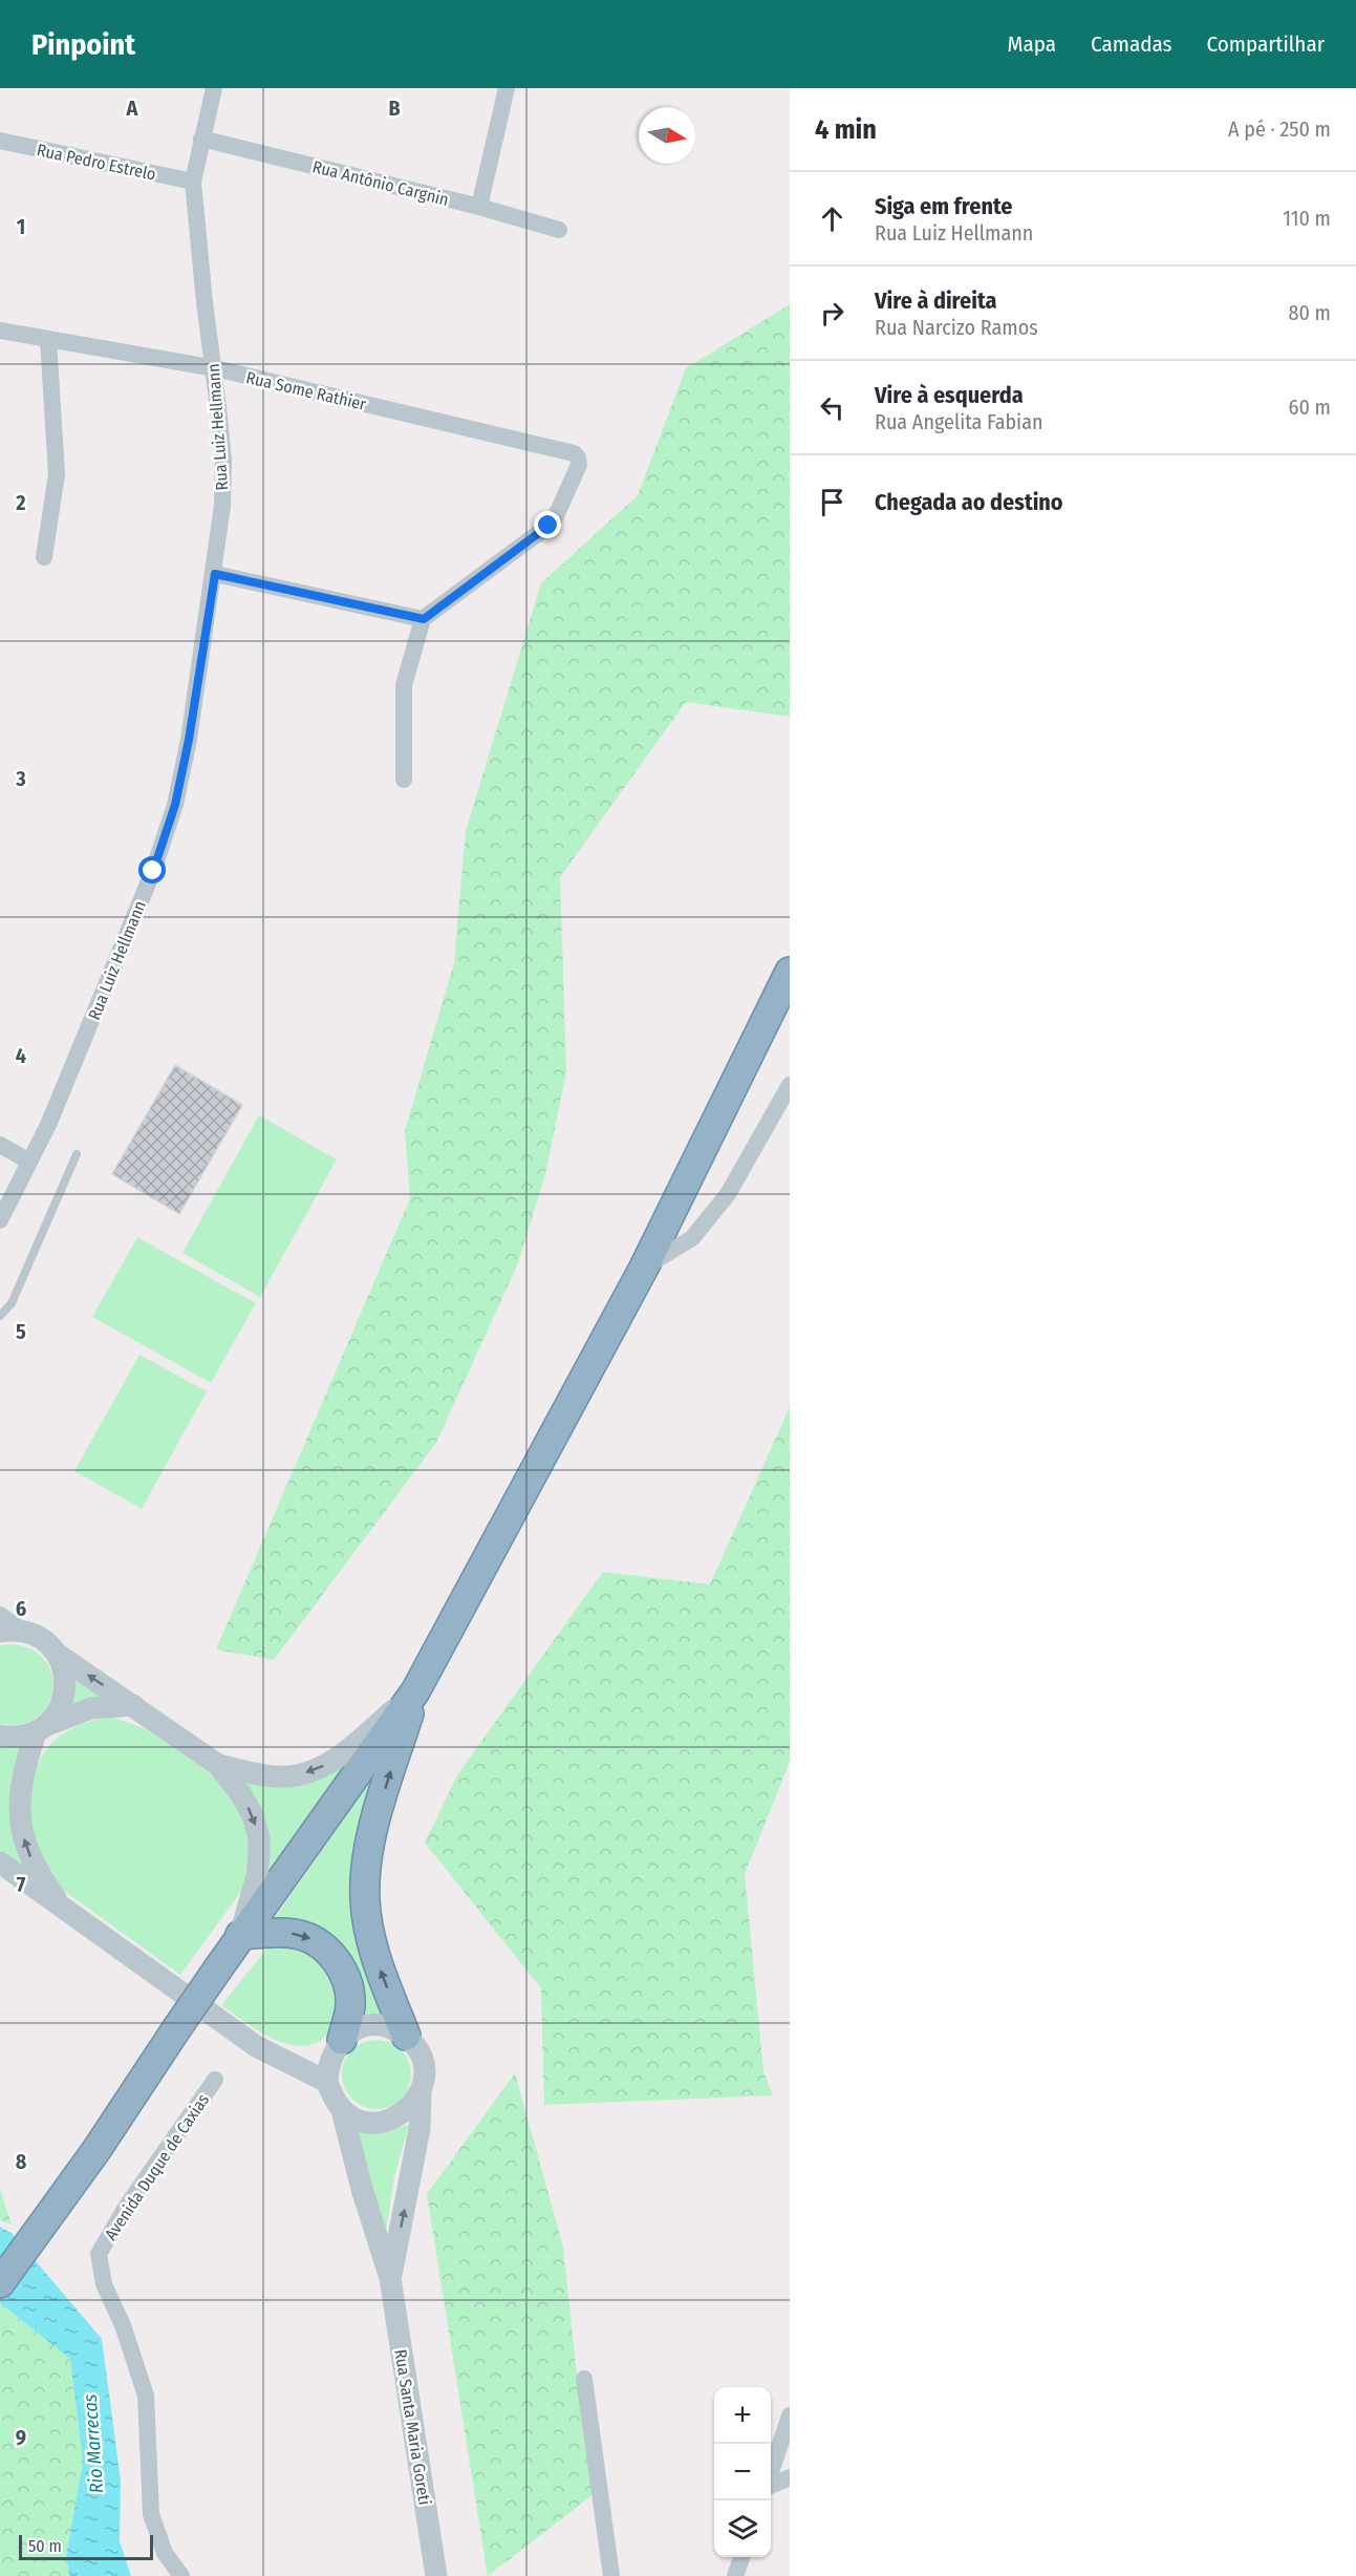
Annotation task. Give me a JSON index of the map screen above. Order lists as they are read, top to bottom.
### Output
{
  "streets": {
    "street": [
      "Rua Pedro Estrelo",
      "Rua Antônio Cargnin",
      "Rua Some Rathier",
      "Rua Luiz Hellmann",
      "Avenida Duque de Caxias",
      "Rua Santa Maria Goreti"
    ]
  },
  "crossings": [
    ["Rua Pedro Estrelo", "Rua Luiz Hellmann"],
    ["Rua Antônio Cargnin", "Rua Luiz Hellmann"],
    ["Rua Some Rathier", "Rua Luiz Hellmann"]
  ],
  "water": ["Rio Marrecas"],
  "scale_bar": "50 m",
  "north": "right",
  "page": {
    "header": "Pinpoint",
    "nav": ["Mapa", "Camadas", "Compartilhar"],
    "heading": ["4 min", "A pé · 250 m"],
    "list": [
      ["Siga em frente", "Rua Luiz Hellmann", "110 m"],
      ["Vire à direita", "Rua Narcizo Ramos", "80 m"],
      ["Vire à esquerda", "Rua Angelita Fabian", "60 m"],
      "Chegada ao destino"
    ],
    "map_buttons": ["+", "−"],
    "scale": "50 m"
  },
  "grid": {
    "columns": ["A", "B"],
    "rows": [
      "1",
      "2",
      "3",
      "4",
      "5",
      "6",
      "7",
      "8",
      "9"
    ]
  }
}
